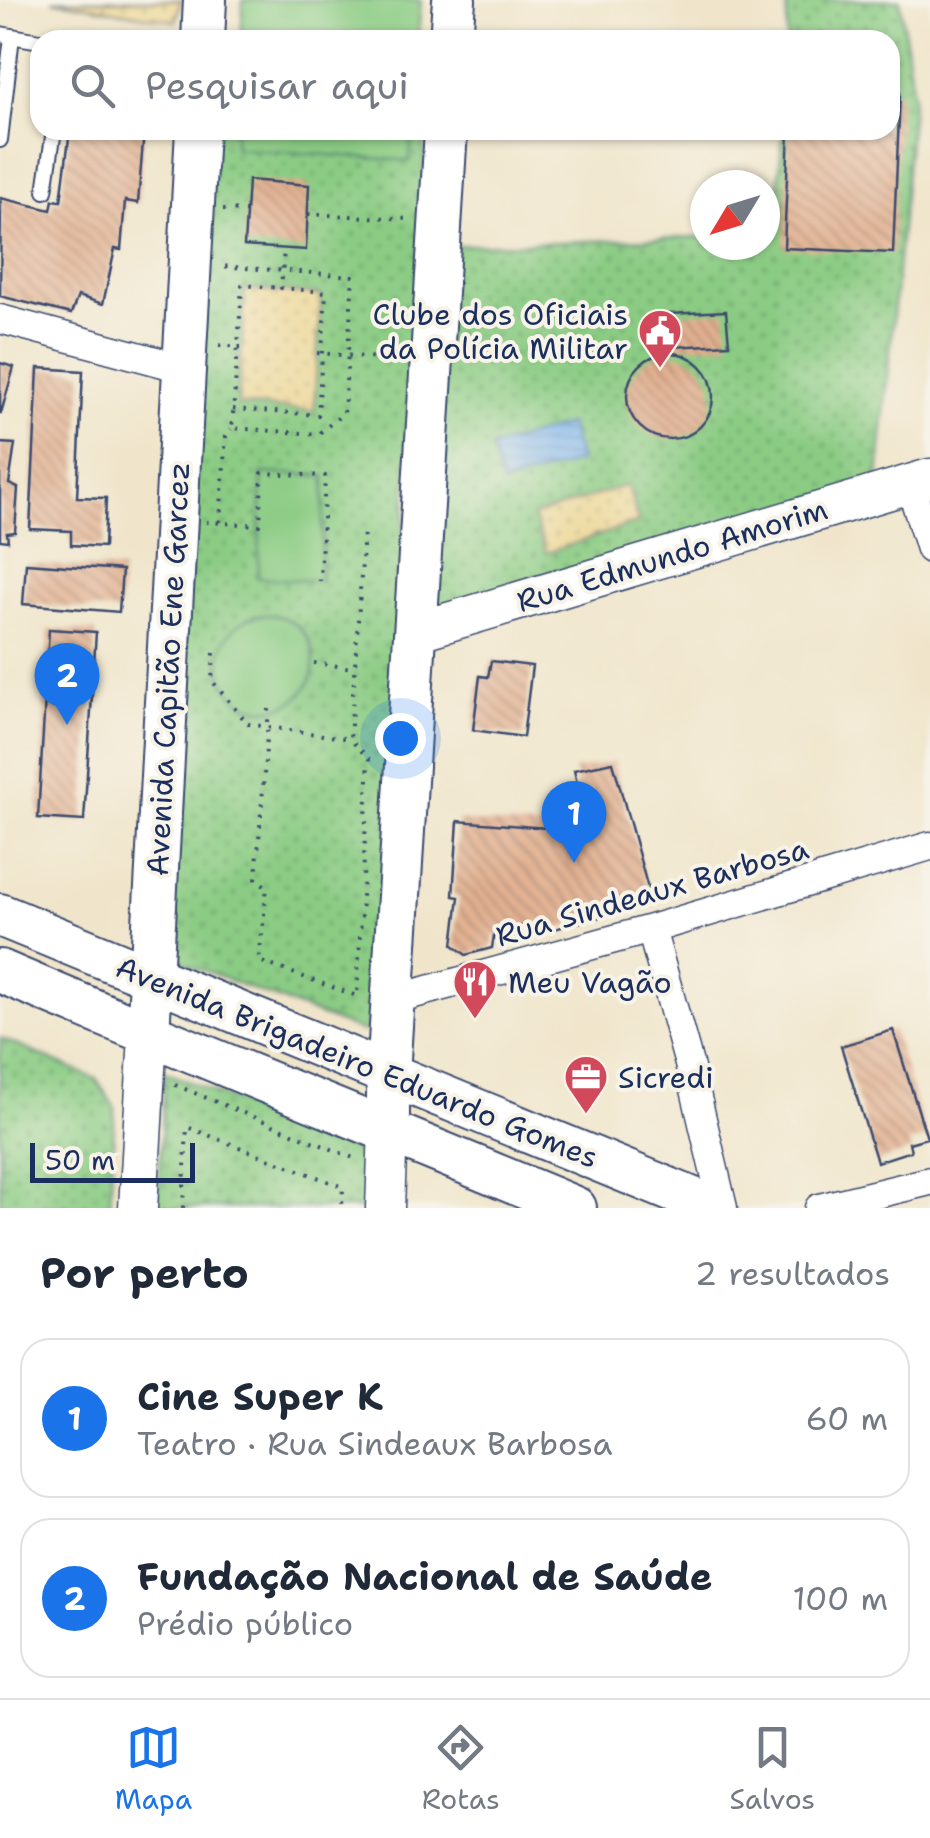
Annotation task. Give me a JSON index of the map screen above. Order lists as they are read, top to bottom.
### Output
{
  "streets": {
    "main road": ["Avenida Capitão Ene Garcez", "Avenida Brigadeiro Eduardo Gomes"],
    "street": ["Rua Edmundo Amorim", "Rua Sindeaux Barbosa"]
  },
  "crossings": [
    ["Avenida Capitão Ene Garcez", "Avenida Brigadeiro Eduardo Gomes"]
  ],
  "places": {
    "public building": ["Clube dos Oficiais da Polícia Militar"],
    "restaurant": ["Meu Vagão"],
    "office": ["Sicredi"]
  },
  "scale_bar": "50 m",
  "north": "bottom left",
  "page": {
    "search": "Pesquisar aqui",
    "pins": ["2", "1"],
    "scale": "50 m",
    "heading": ["Por perto", "2 resultados"],
    "list": [
      {
        "mark": "1",
        "name": "Cine Super K",
        "note": "Teatro · Rua Sindeaux Barbosa",
        "value": "60 m"
      },
      {
        "mark": "2",
        "name": "Fundação Nacional de Saúde",
        "note": "Prédio público",
        "value": "100 m"
      }
    ],
    "nav": ["Mapa", "Rotas", "Salvos"]
  }
}
